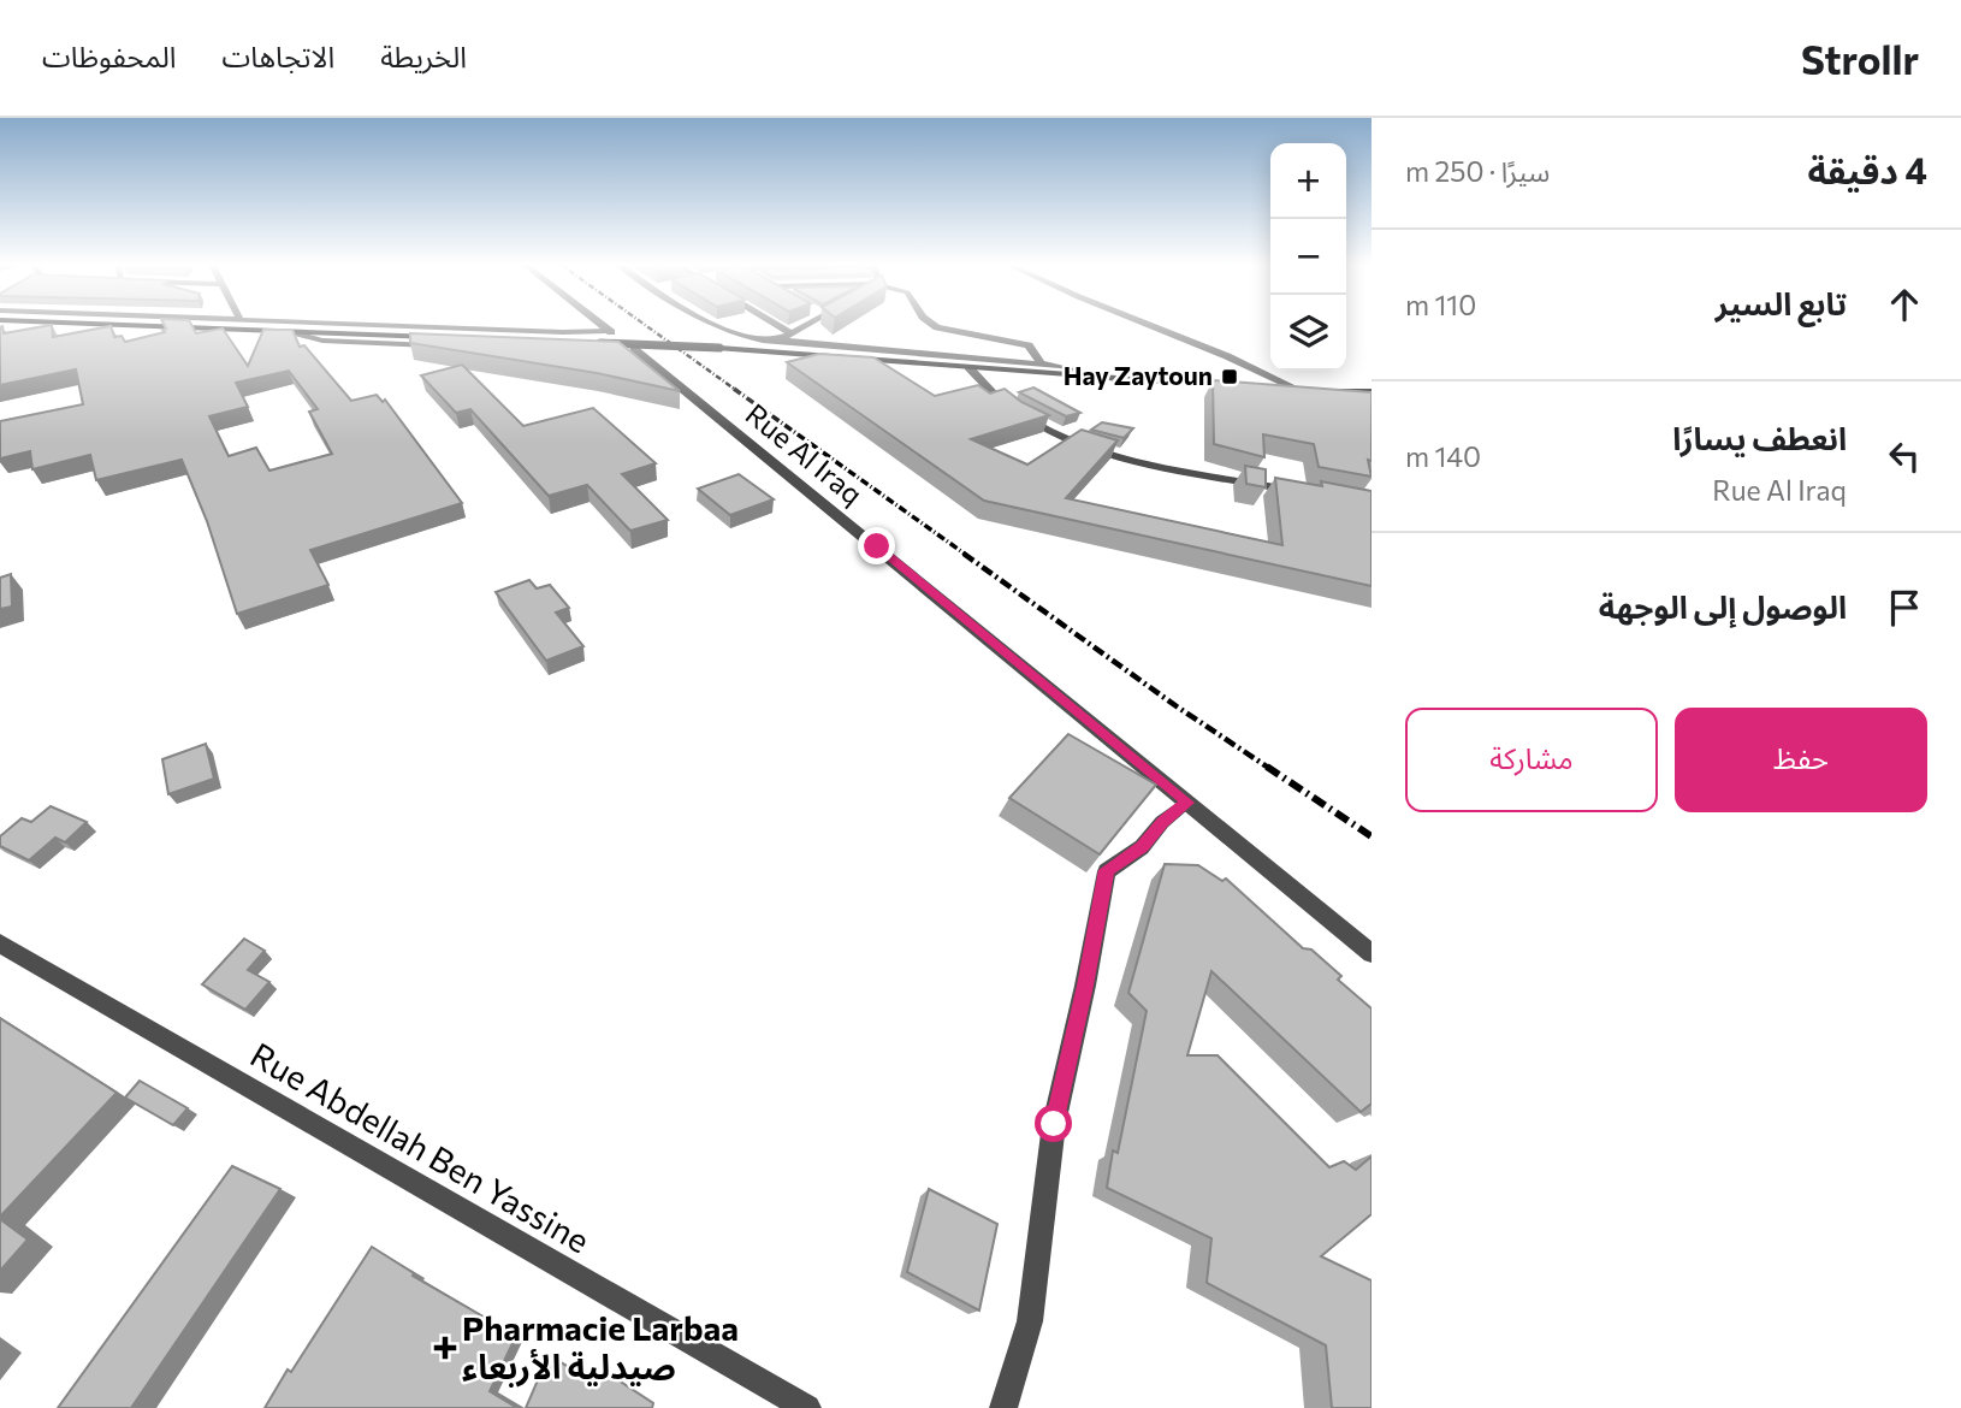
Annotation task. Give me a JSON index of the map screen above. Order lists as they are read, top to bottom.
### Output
{
  "streets": {
    "street": ["Rue Al Iraq", "Rue Abdellah Ben Yassine"]
  },
  "places": {
    "transit": ["Hay Zaytoun"],
    "health": ["Pharmacie Larbaa صيدلية الأربعاء"]
  },
  "page": {
    "header": "Strollr",
    "nav": ["الخريطة", "الاتجاهات", "المحفوظات"],
    "heading": ["4 دقيقة", "سيرًا · 250 m"],
    "map_buttons": ["+", "−"],
    "list": [
      ["تابع السير", "110 m"],
      ["انعطف يسارًا", "Rue Al Iraq", "140 m"],
      "الوصول إلى الوجهة"
    ],
    "buttons": ["حفظ", "مشاركة"]
  }
}
